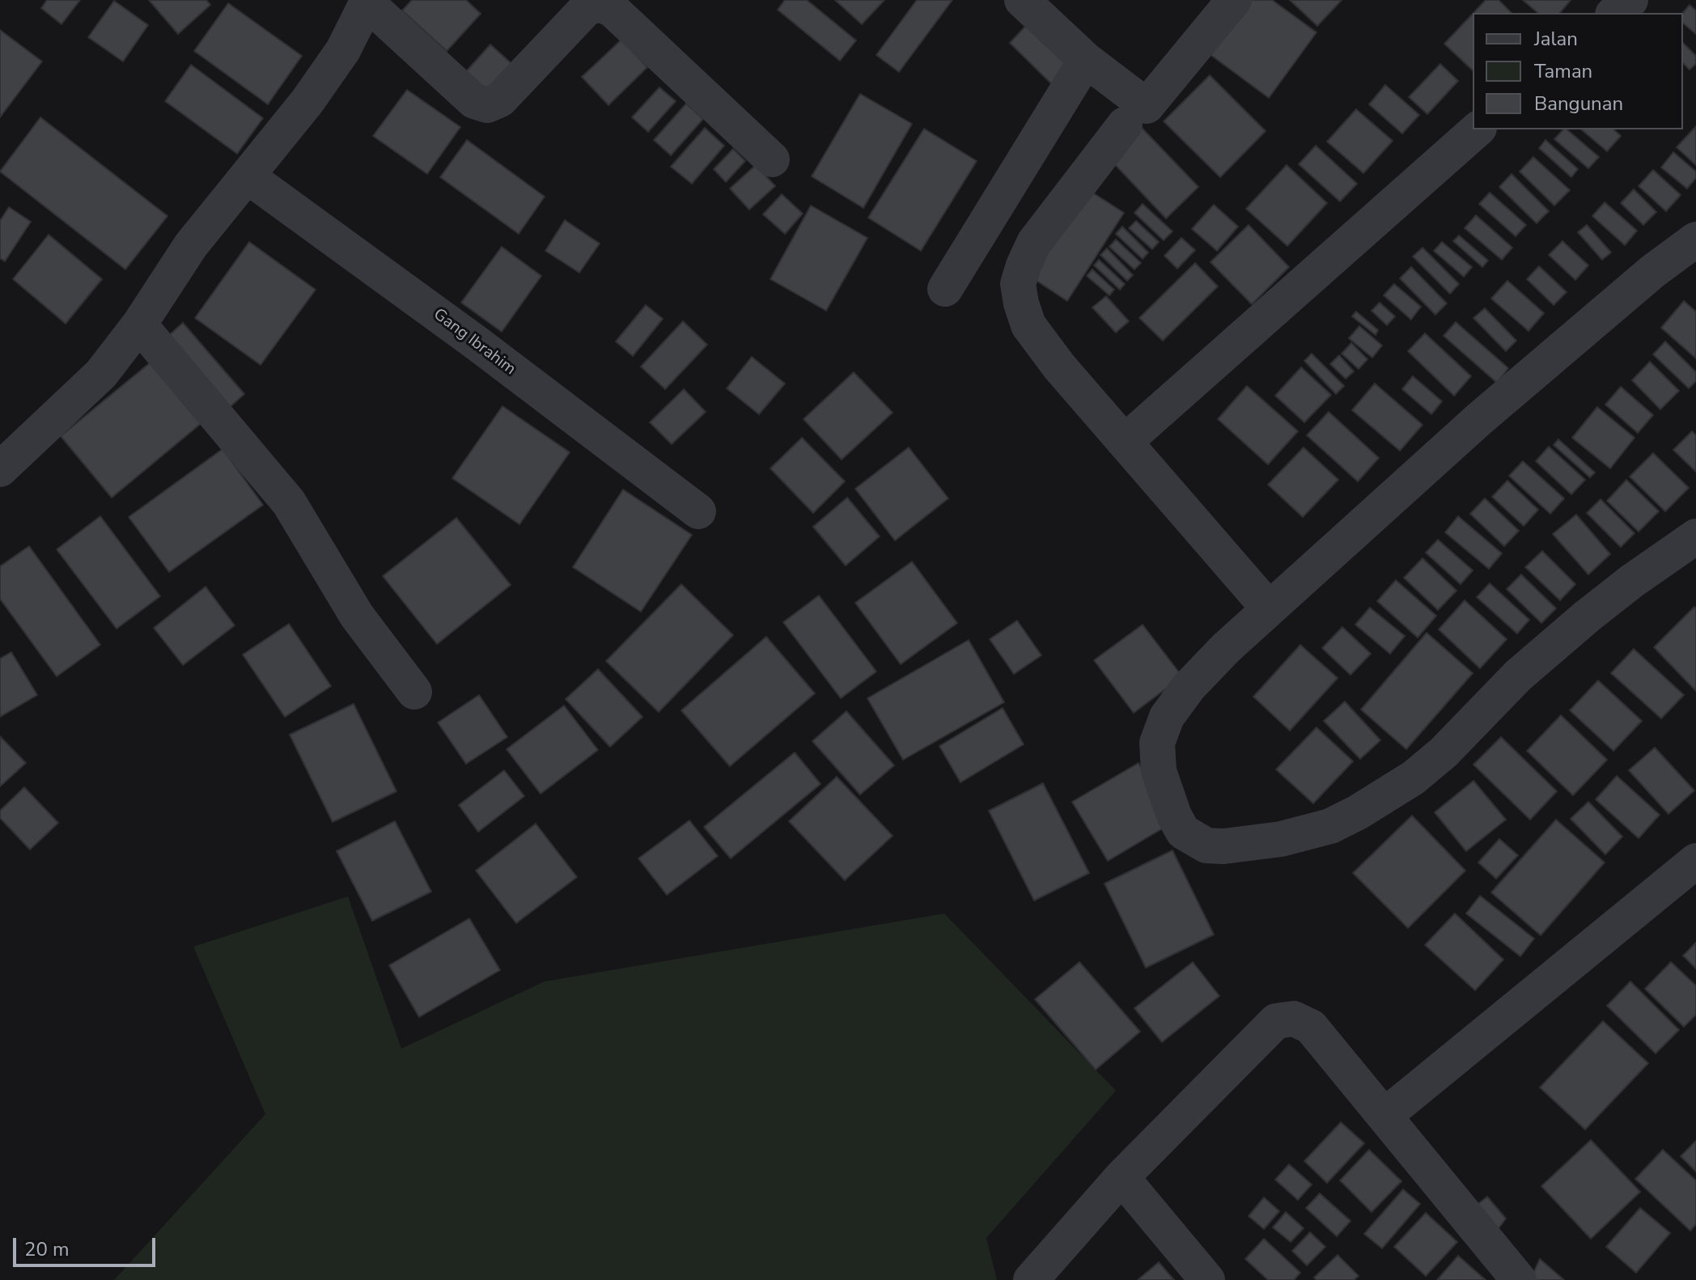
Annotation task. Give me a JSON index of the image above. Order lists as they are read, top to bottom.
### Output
{
  "streets": {
    "street": ["Gang Ibrahim"]
  },
  "legend": ["Jalan", "Taman", "Bangunan"],
  "scale_bar": "20 m"
}
